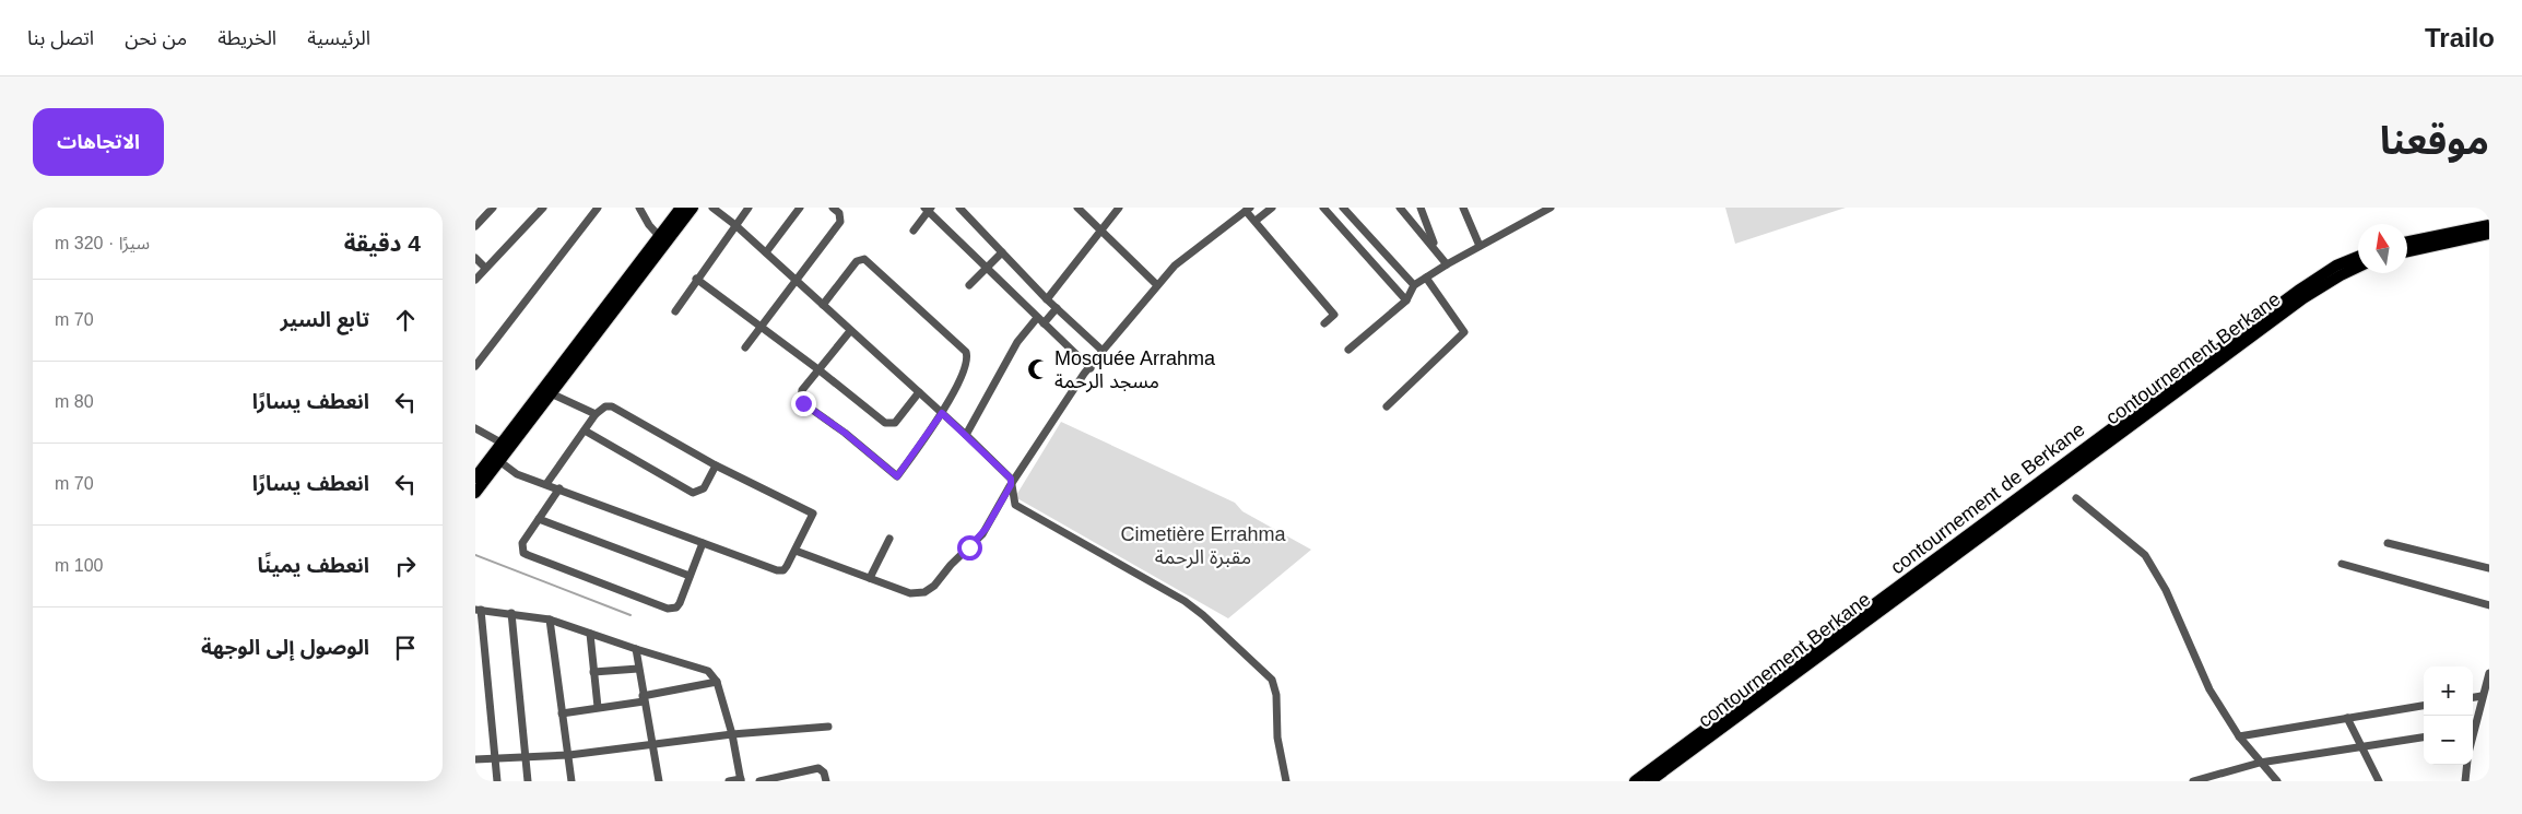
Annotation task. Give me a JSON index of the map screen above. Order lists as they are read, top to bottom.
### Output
{
  "streets": {
    "highway": ["contournement Berkane", "contournement de Berkane"]
  },
  "parks": ["Cimetière Errahma مقبرة الرحمة"],
  "places": {
    "mosque": ["Mosquée Arrahma مسجد الرحمة"]
  },
  "north": "top",
  "page": {
    "header": "Trailo",
    "nav": [
      "الرئيسية",
      "الخريطة",
      "من نحن",
      "اتصل بنا"
    ],
    "title": "موقعنا",
    "buttons": "الاتجاهات",
    "heading": ["4 دقيقة", "سيرًا · 320 m"],
    "list": [
      ["تابع السير", "70 m"],
      ["انعطف يسارًا", "80 m"],
      ["انعطف يسارًا", "70 m"],
      ["انعطف يمينًا", "100 m"],
      "الوصول إلى الوجهة"
    ],
    "map_buttons": ["+", "−"]
  }
}
